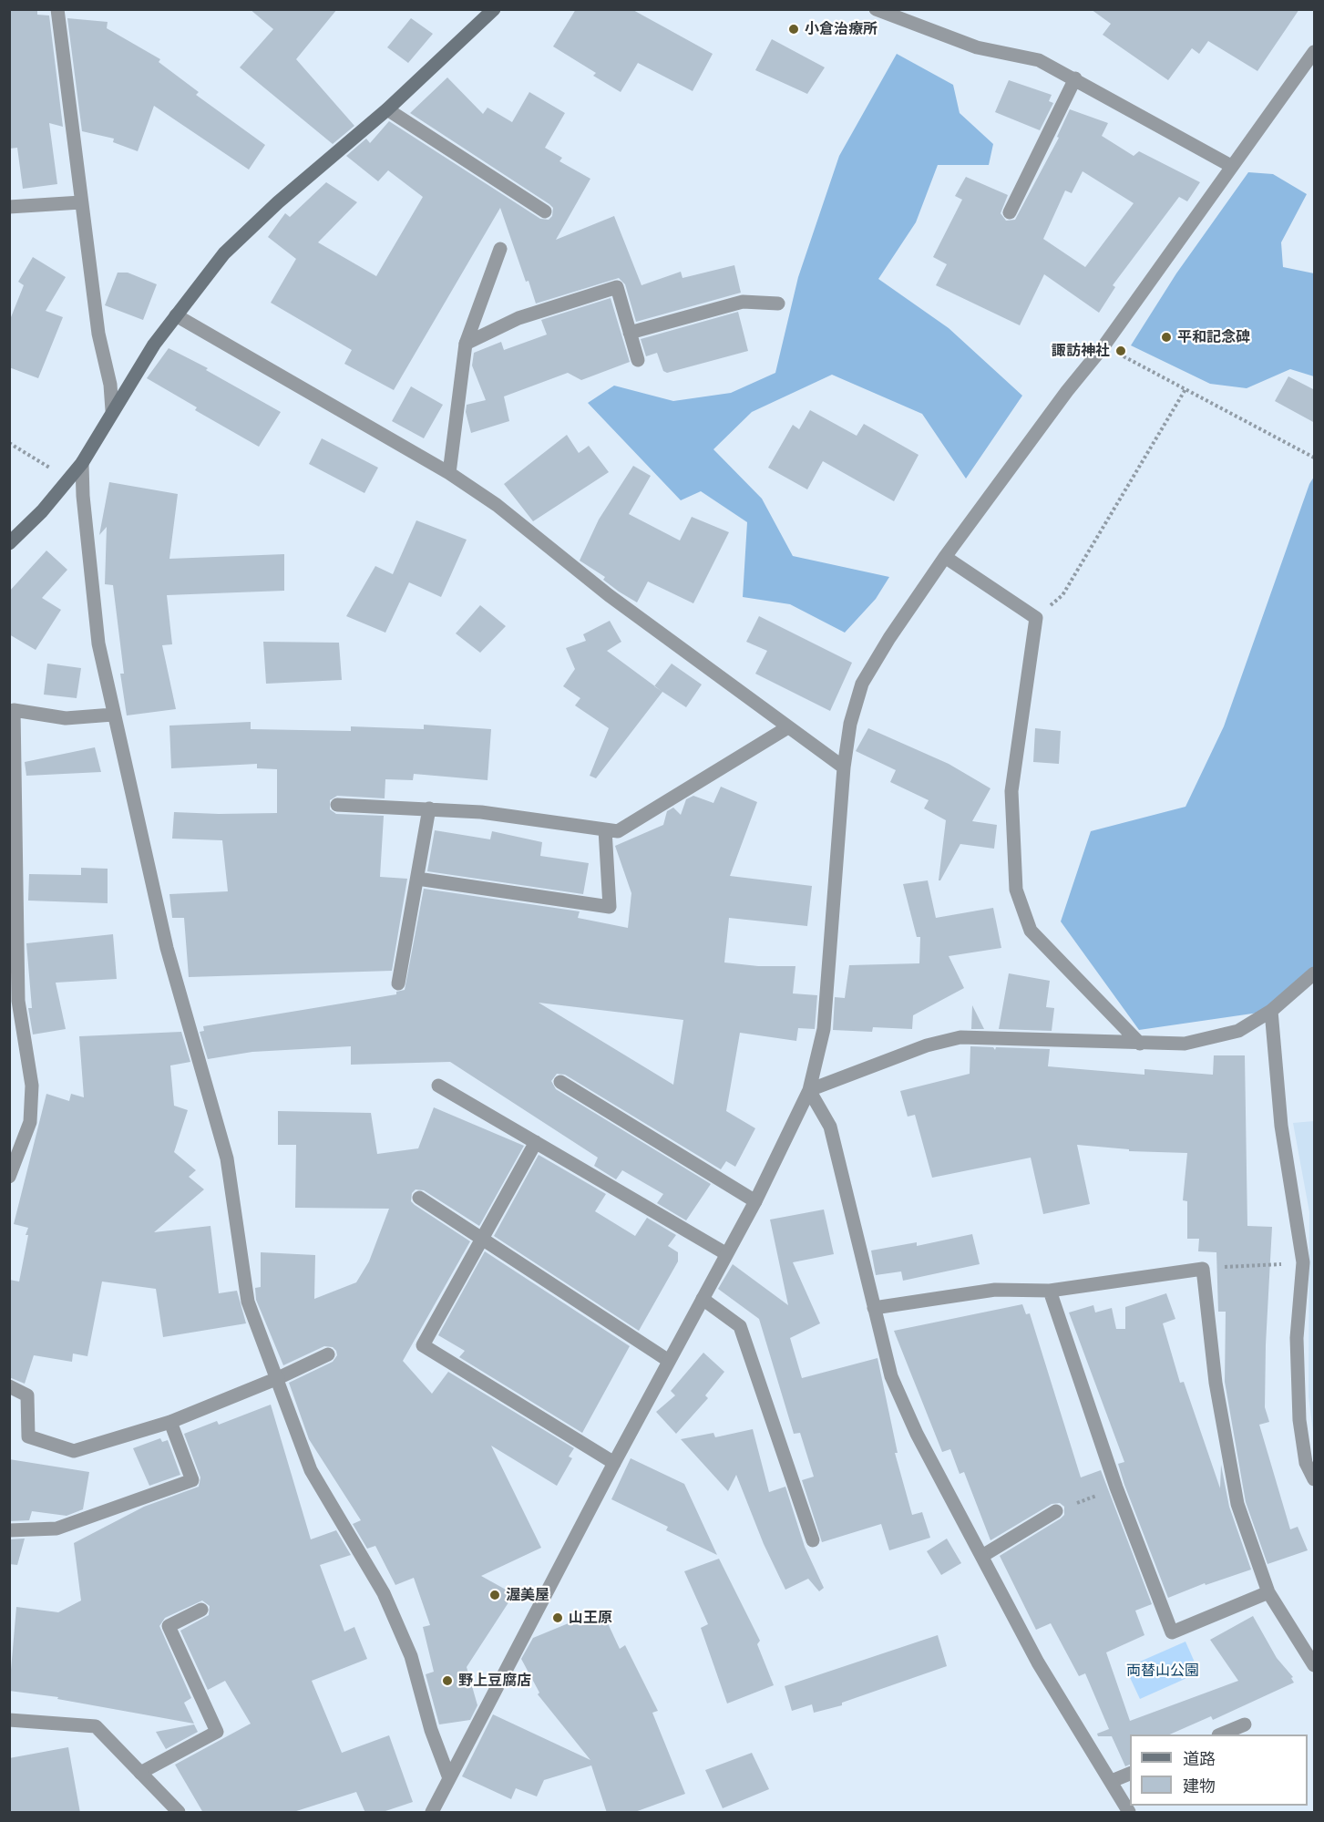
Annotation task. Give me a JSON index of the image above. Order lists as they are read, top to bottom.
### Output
{
  "parks": ["両替山公園"],
  "places": [
    "小倉治療所",
    "平和記念碑",
    "諏訪神社",
    "渥美屋",
    "山王原",
    "野上豆腐店"
  ],
  "legend": ["道路", "建物"]
}
